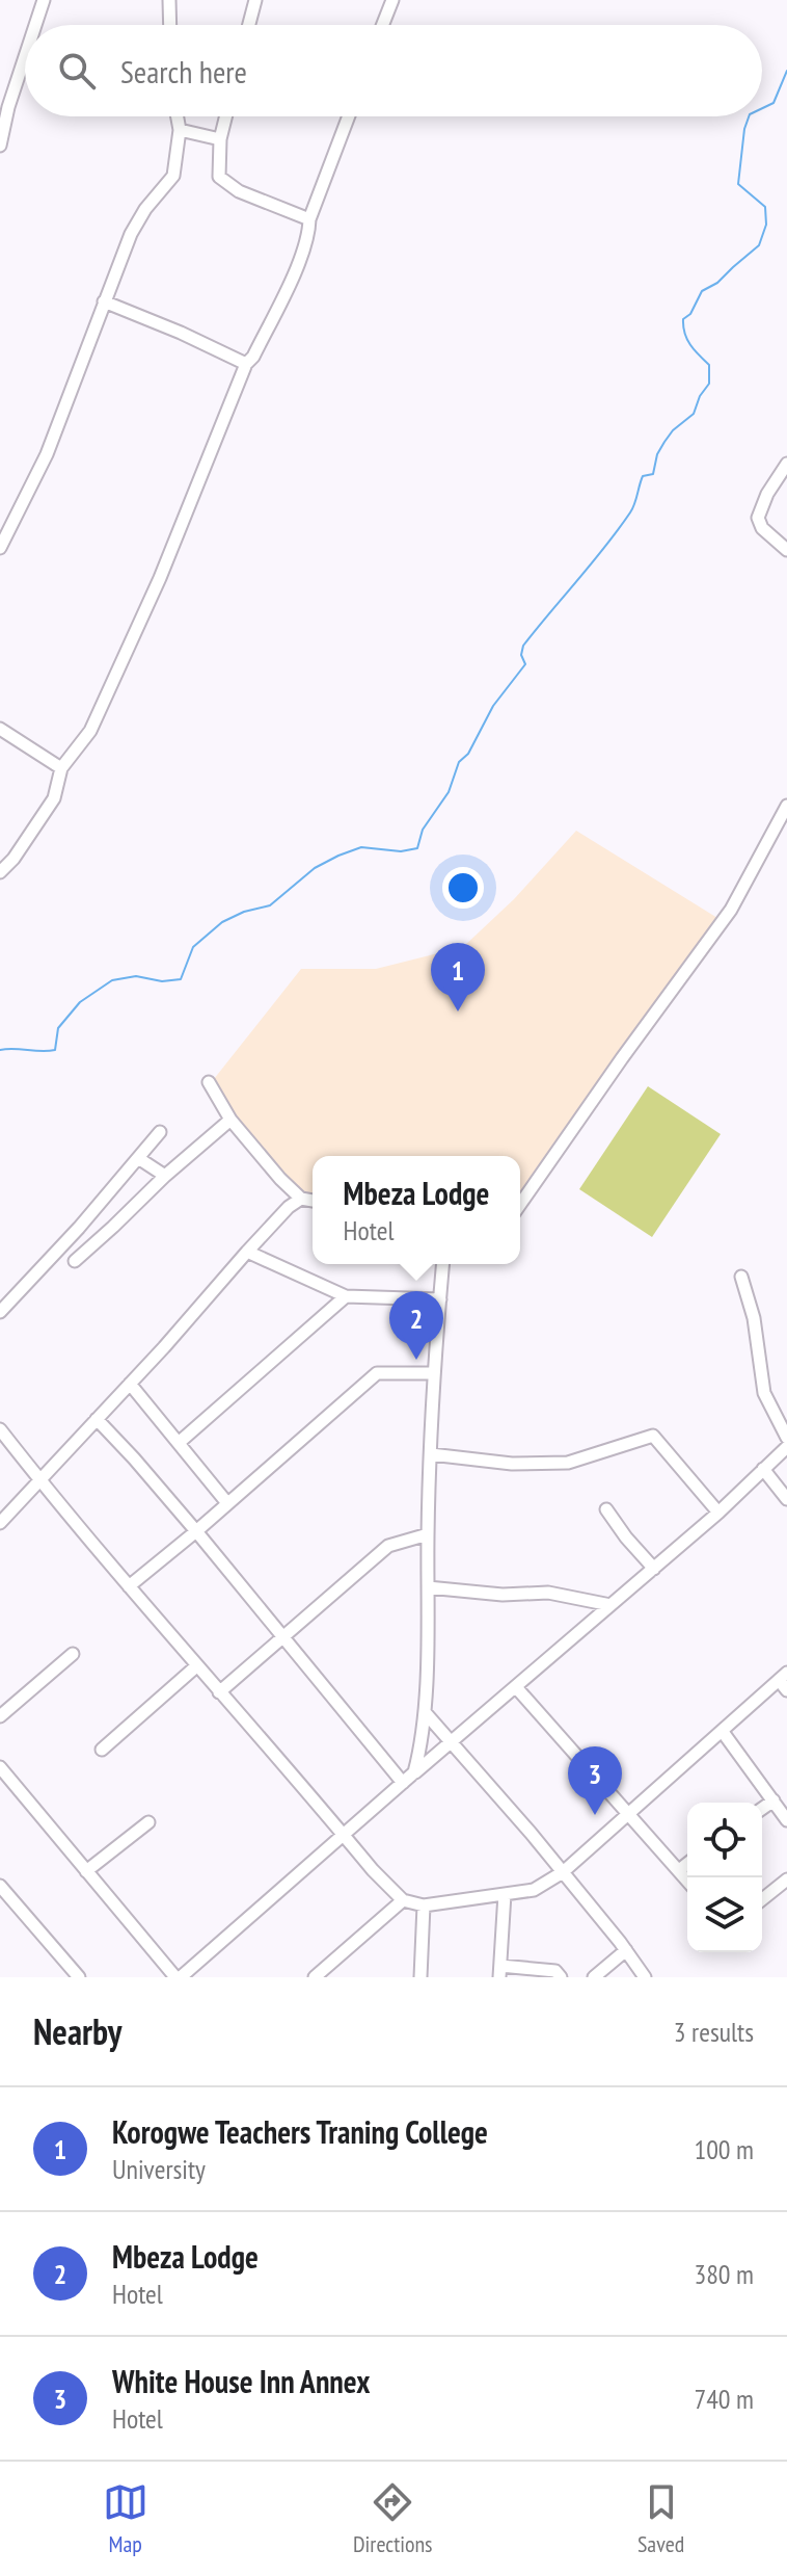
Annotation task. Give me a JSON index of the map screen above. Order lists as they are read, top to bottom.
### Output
{
  "page": {
    "search": "Search here",
    "pins": ["1", "2", "3"],
    "popup": ["Mbeza Lodge", "Hotel"],
    "heading": ["Nearby", "3 results"],
    "list": [
      {
        "mark": "1",
        "name": "Korogwe Teachers Traning College",
        "note": "University",
        "value": "100 m"
      },
      {
        "mark": "2",
        "name": "Mbeza Lodge",
        "note": "Hotel",
        "value": "380 m"
      },
      {
        "mark": "3",
        "name": "White House Inn Annex",
        "note": "Hotel",
        "value": "740 m"
      }
    ],
    "nav": ["Map", "Directions", "Saved"]
  }
}
